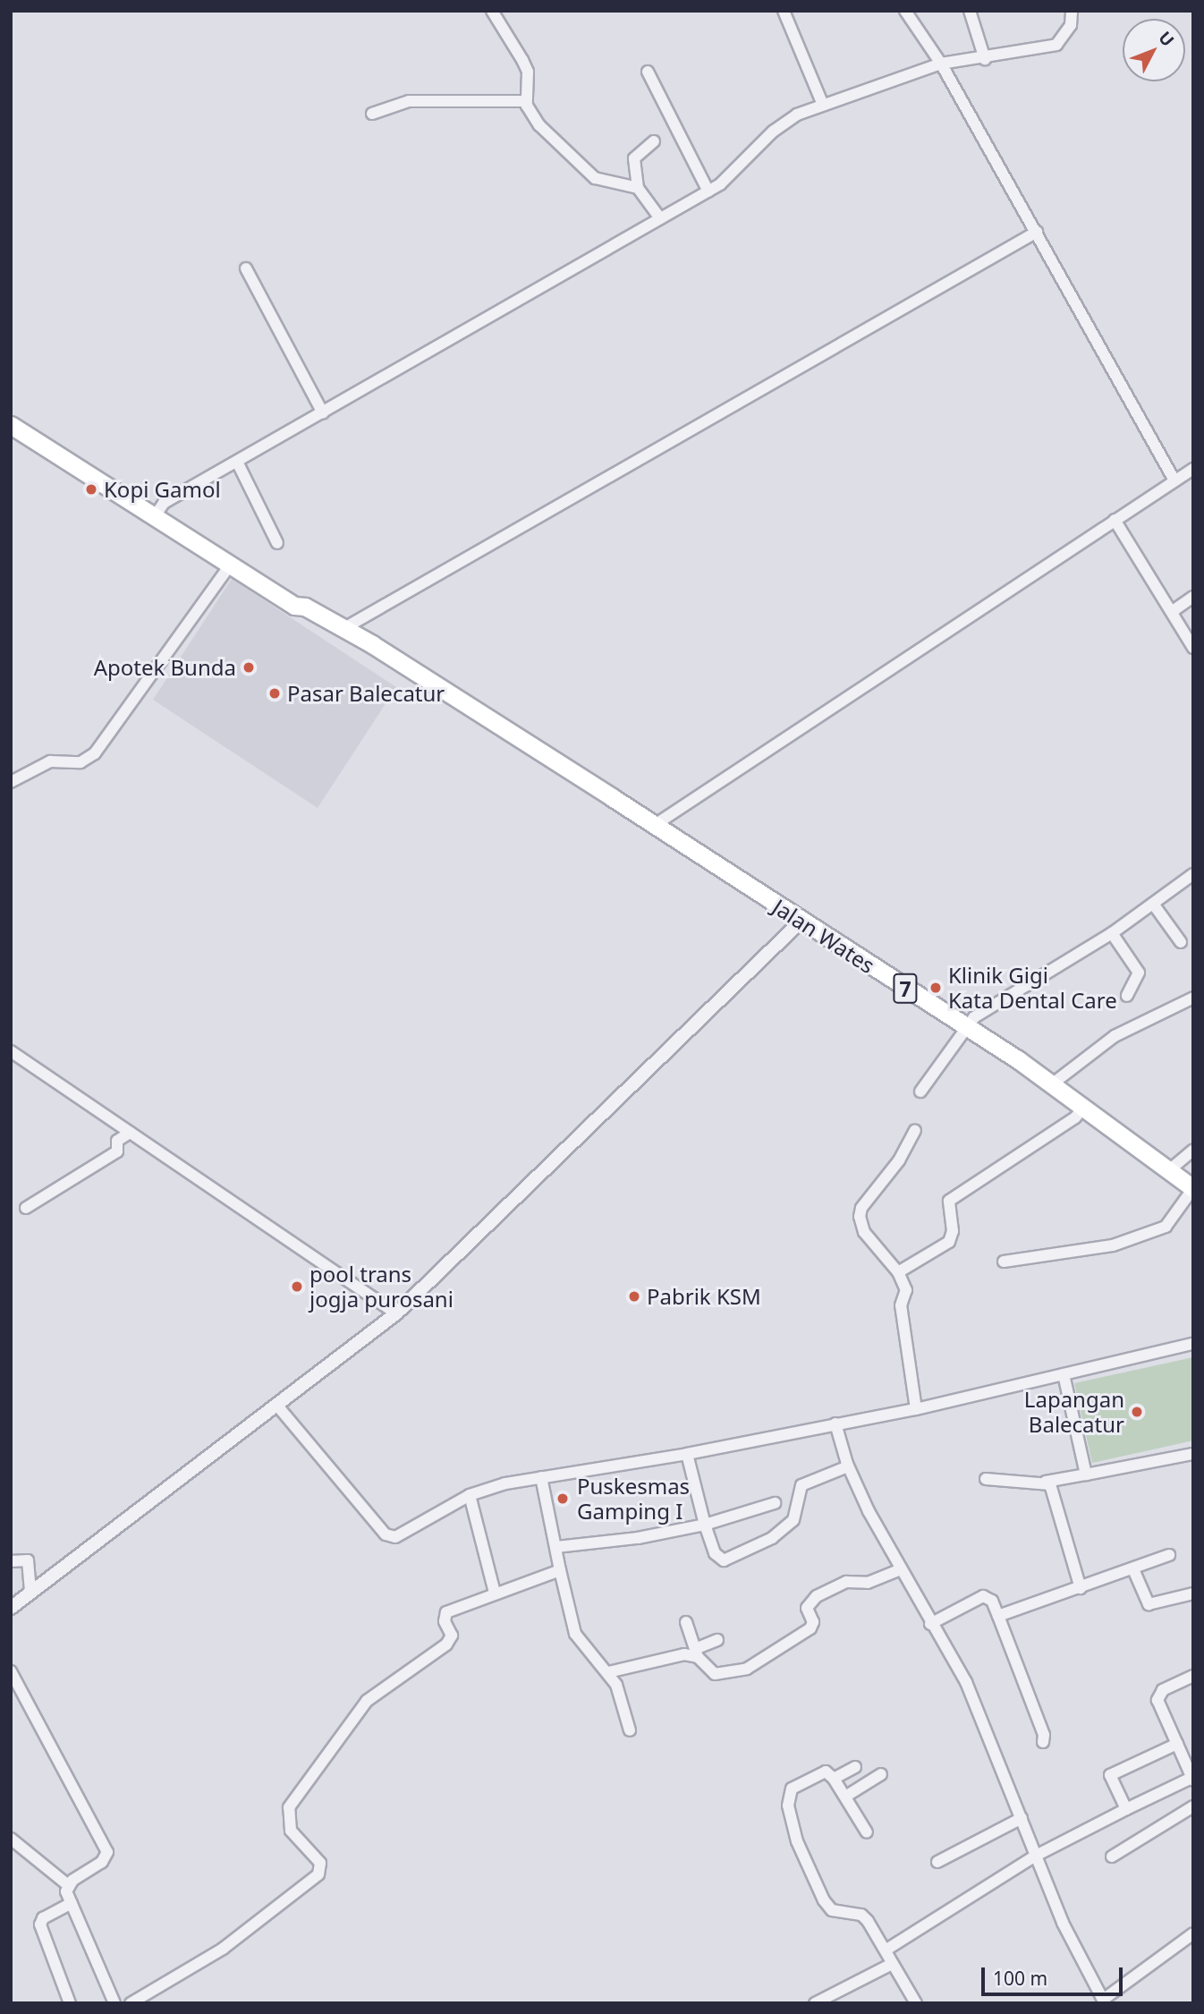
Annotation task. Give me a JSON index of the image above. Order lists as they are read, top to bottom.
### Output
{
  "streets": {
    "highway": ["Jalan Wates", "7"]
  },
  "crossings": [
    ["Jalan Wates", "7"]
  ],
  "places": [
    "Kopi Gamol",
    "Apotek Bunda",
    "Pasar Balecatur",
    "Klinik Gigi Kata Dental Care",
    "pool trans jogja purosani",
    "Pabrik KSM",
    "Lapangan Balecatur",
    "Puskesmas Gamping I"
  ],
  "scale_bar": "100 m",
  "north": "top right"
}
